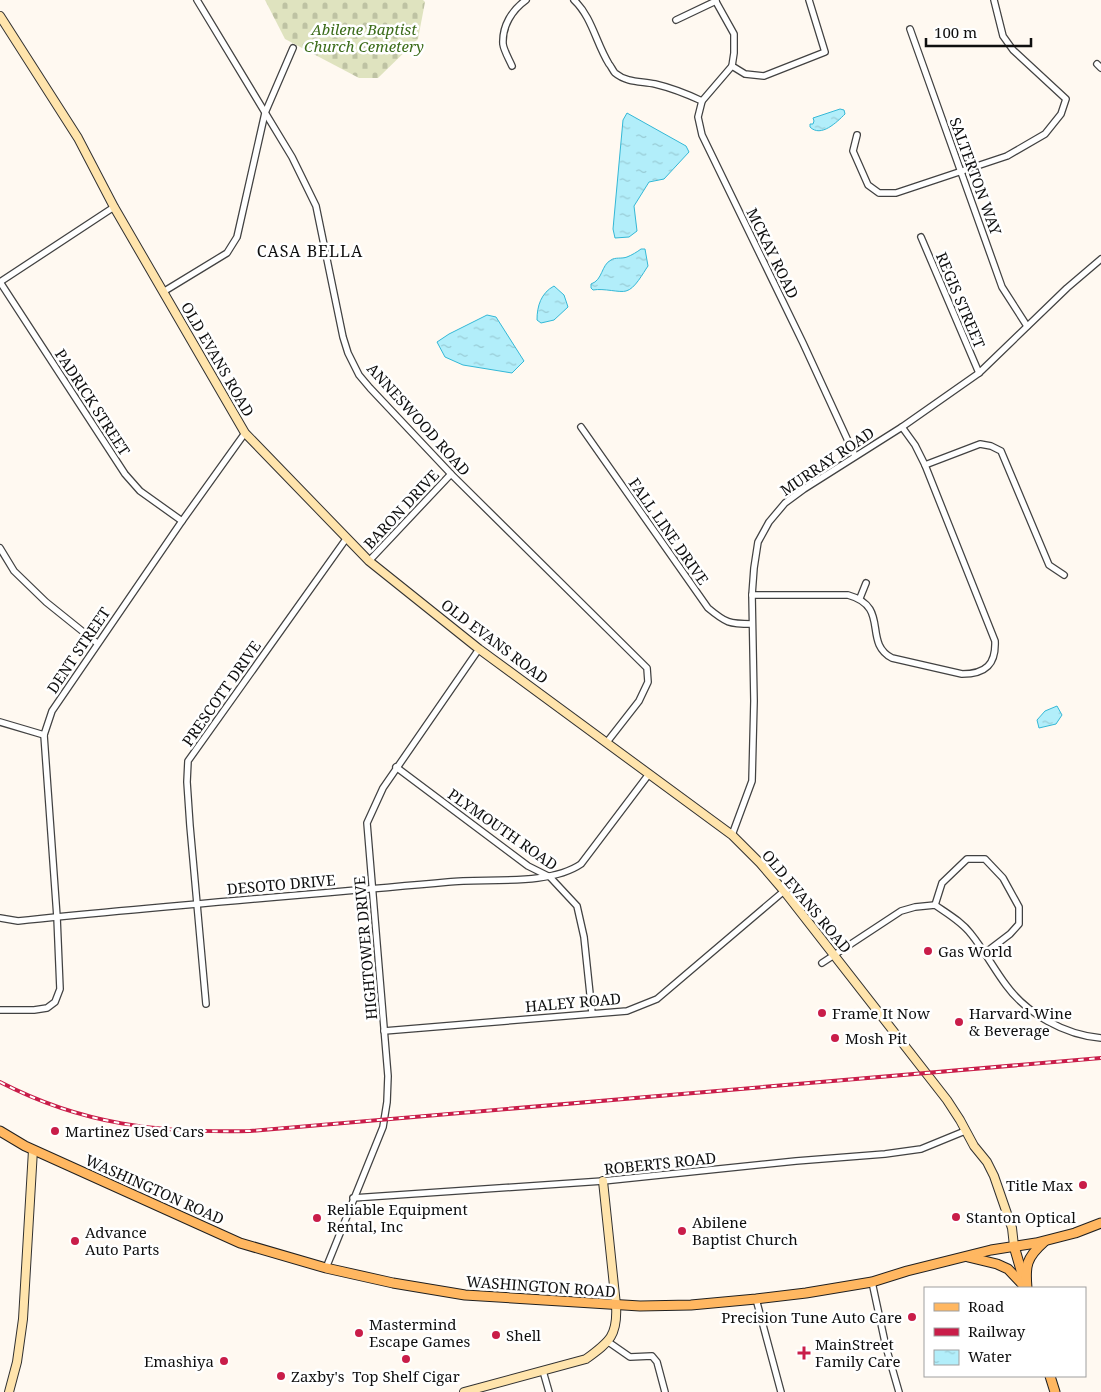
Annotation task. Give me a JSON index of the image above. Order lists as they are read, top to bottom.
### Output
{
  "streets": {
    "main road": ["WASHINGTON ROAD"],
    "street": [
      "SALTERTON WAY",
      "MCKAY ROAD",
      "REGIS STREET",
      "OLD EVANS ROAD",
      "PADRICK STREET",
      "ANNESWOOD ROAD",
      "MURRAY ROAD",
      "BARON DRIVE",
      "FALL LINE DRIVE",
      "DENT STREET",
      "PRESCOTT DRIVE",
      "PLYMOUTH ROAD",
      "DESOTO DRIVE",
      "HIGHTOWER DRIVE",
      "HALEY ROAD",
      "ROBERTS ROAD"
    ]
  },
  "crossings": [
    ["SALTERTON WAY", "MURRAY ROAD"],
    ["MCKAY ROAD", "MURRAY ROAD"],
    ["REGIS STREET", "MURRAY ROAD"],
    ["OLD EVANS ROAD", "ANNESWOOD ROAD"],
    ["OLD EVANS ROAD", "MURRAY ROAD"],
    ["OLD EVANS ROAD", "BARON DRIVE"],
    ["OLD EVANS ROAD", "DENT STREET"],
    ["OLD EVANS ROAD", "PRESCOTT DRIVE"],
    ["OLD EVANS ROAD", "DESOTO DRIVE"],
    ["OLD EVANS ROAD", "HIGHTOWER DRIVE"],
    ["OLD EVANS ROAD", "HALEY ROAD"],
    ["OLD EVANS ROAD", "ROBERTS ROAD"],
    ["OLD EVANS ROAD", "WASHINGTON ROAD"],
    ["PADRICK STREET", "DENT STREET"],
    ["ANNESWOOD ROAD", "BARON DRIVE"],
    ["MURRAY ROAD", "FALL LINE DRIVE"],
    ["DENT STREET", "DESOTO DRIVE"],
    ["PRESCOTT DRIVE", "DESOTO DRIVE"],
    ["PLYMOUTH ROAD", "DESOTO DRIVE"],
    ["PLYMOUTH ROAD", "HIGHTOWER DRIVE"],
    ["PLYMOUTH ROAD", "HALEY ROAD"],
    ["DESOTO DRIVE", "HIGHTOWER DRIVE"],
    ["HIGHTOWER DRIVE", "HALEY ROAD"],
    ["HIGHTOWER DRIVE", "ROBERTS ROAD"],
    ["HIGHTOWER DRIVE", "WASHINGTON ROAD"]
  ],
  "districts": ["CASA BELLA"],
  "parks": ["Abilene Baptist Church Cemetery"],
  "places": {
    "other": [
      "Gas World",
      "Frame It Now",
      "Harvard Wine & Beverage",
      "Mosh Pit",
      "Martinez Used Cars",
      "Title Max",
      "Stanton Optical",
      "Reliable Equipment Rental, Inc",
      "Abilene Baptist Church",
      "Advance Auto Parts",
      "Precision Tune Auto Care",
      "Mastermind Escape Games",
      "Shell",
      "Top Shelf Cigar",
      "Emashiya",
      "Zaxby's"
    ],
    "health": ["MainStreet Family Care"]
  },
  "legend": ["Road", "Railway", "Water"],
  "scale_bar": "100 m"
}
